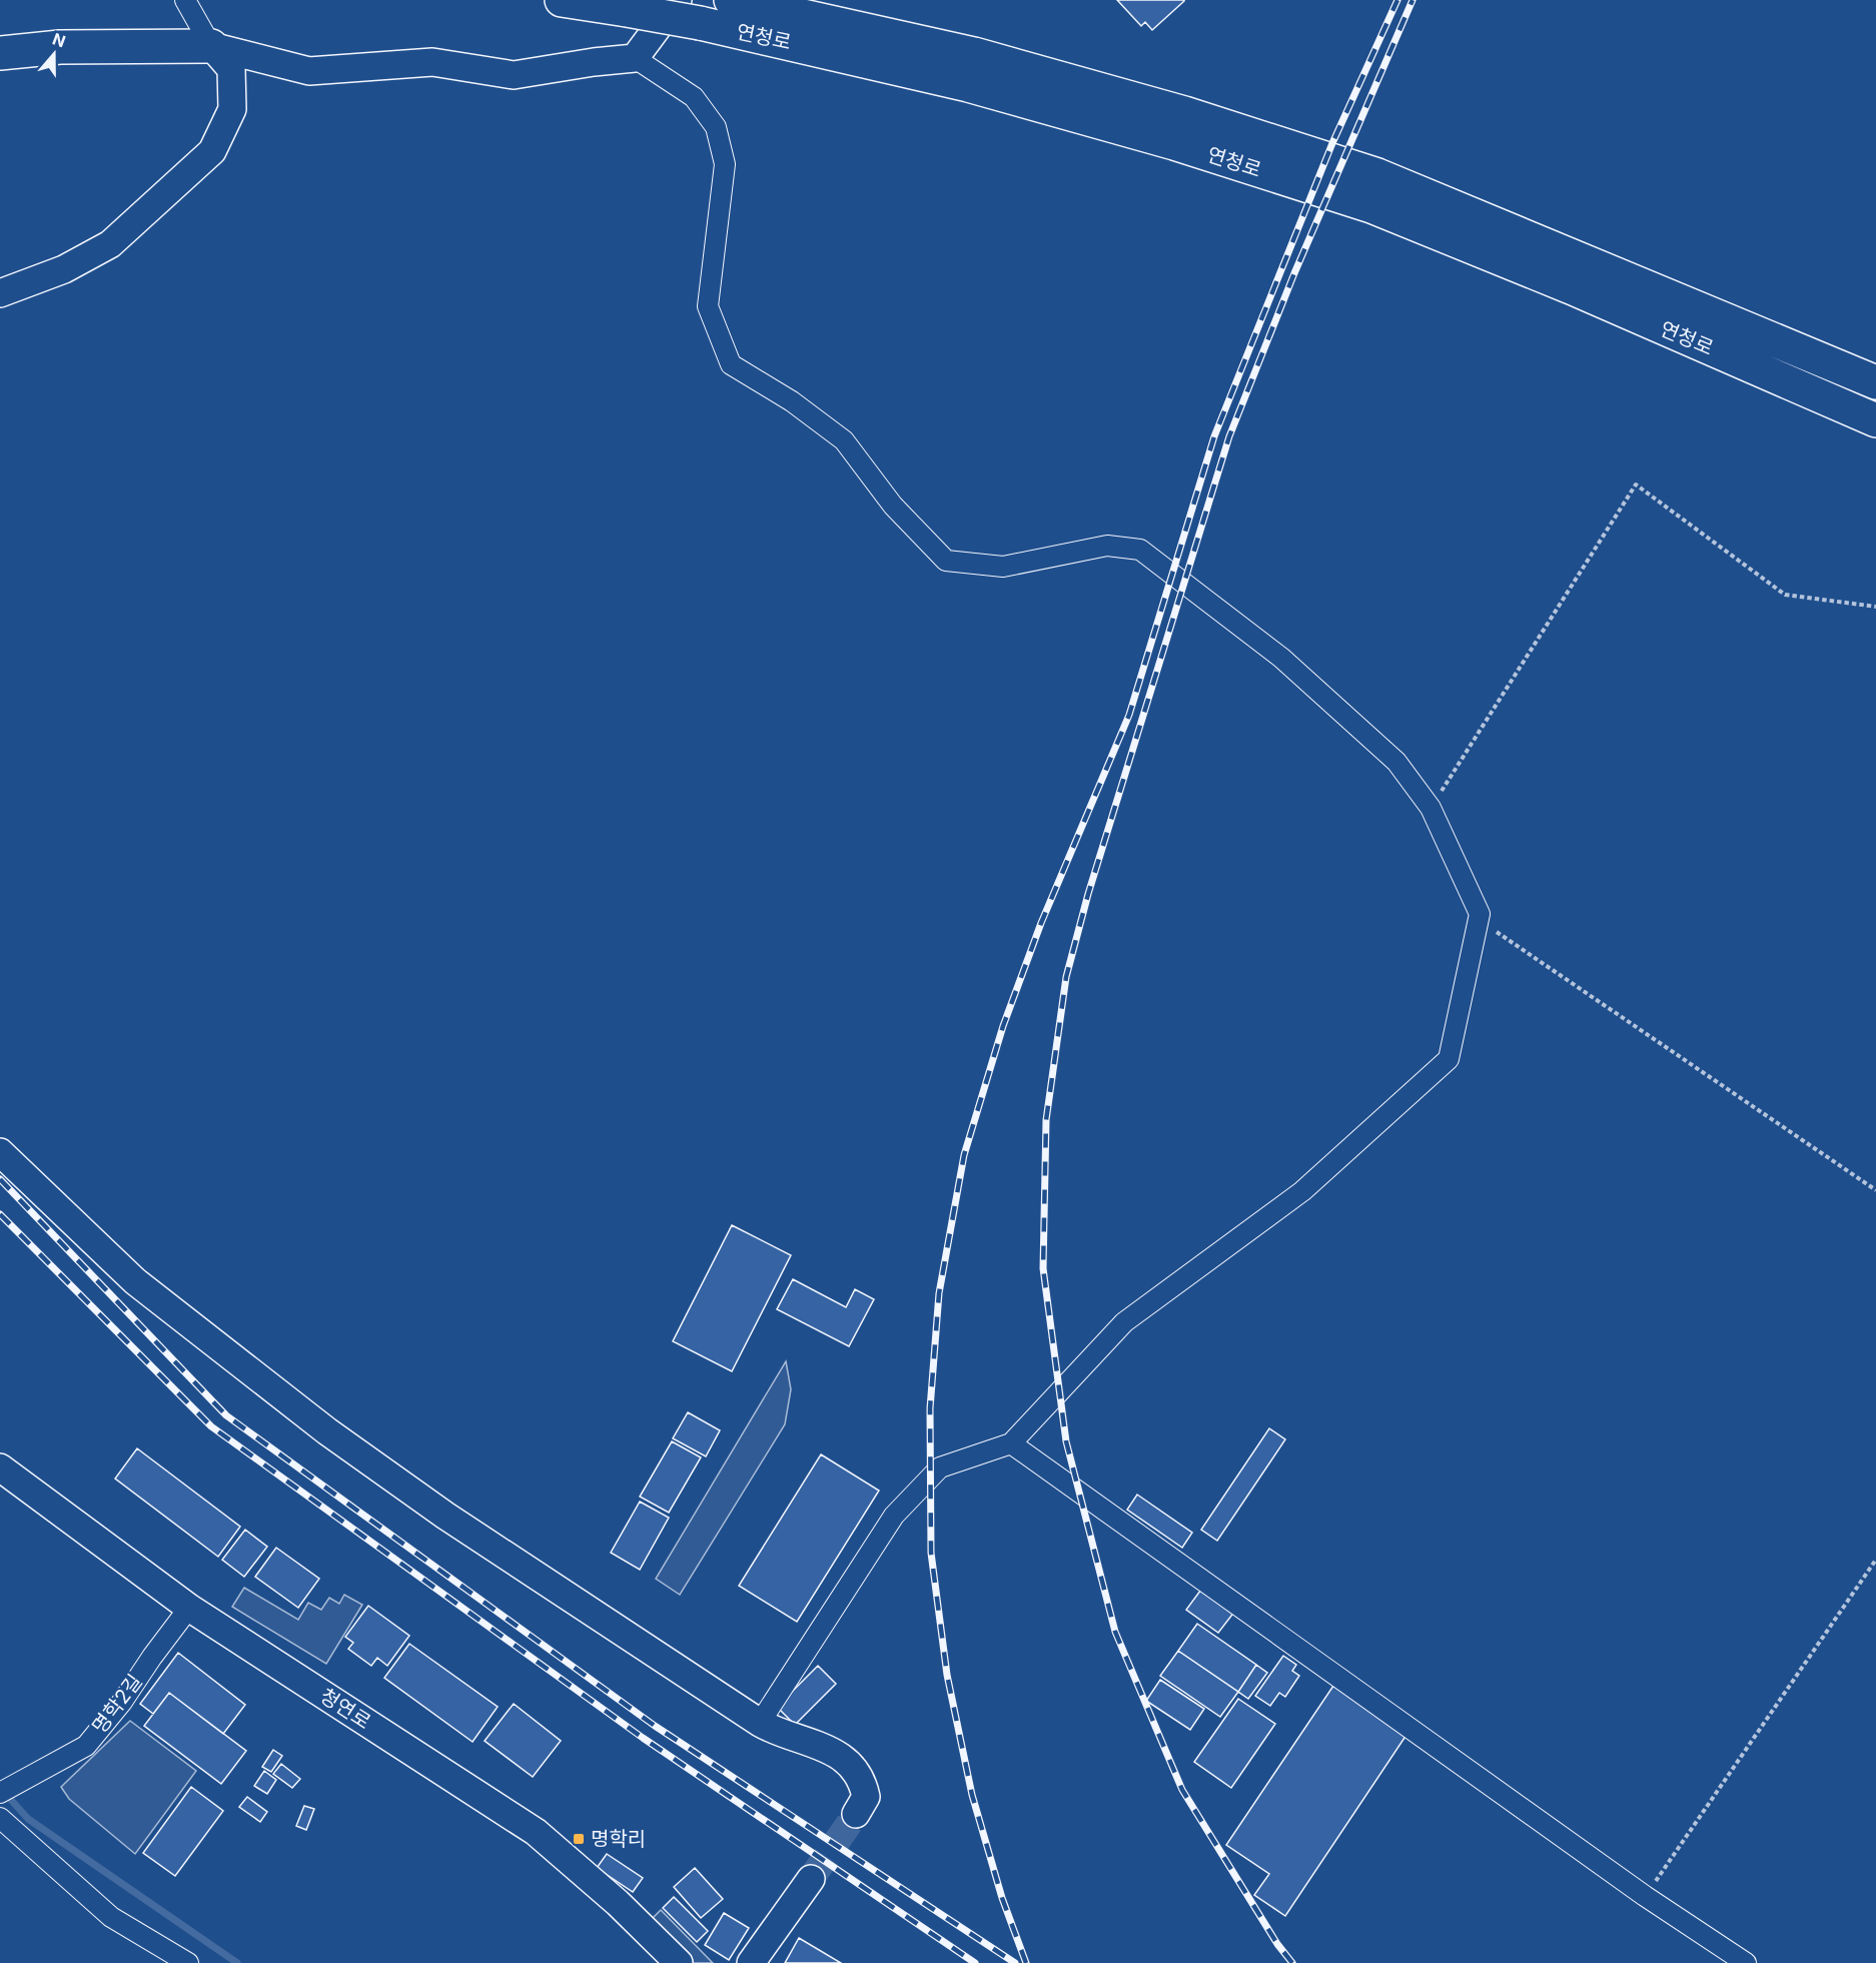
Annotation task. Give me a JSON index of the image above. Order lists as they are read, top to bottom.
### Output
{
  "streets": {
    "highway": ["연청로"],
    "street": ["명학2길", "청연로"]
  },
  "crossings": [
    ["명학2길", "청연로"]
  ],
  "places": {
    "transit": ["명학리"]
  },
  "north": "top"
}
